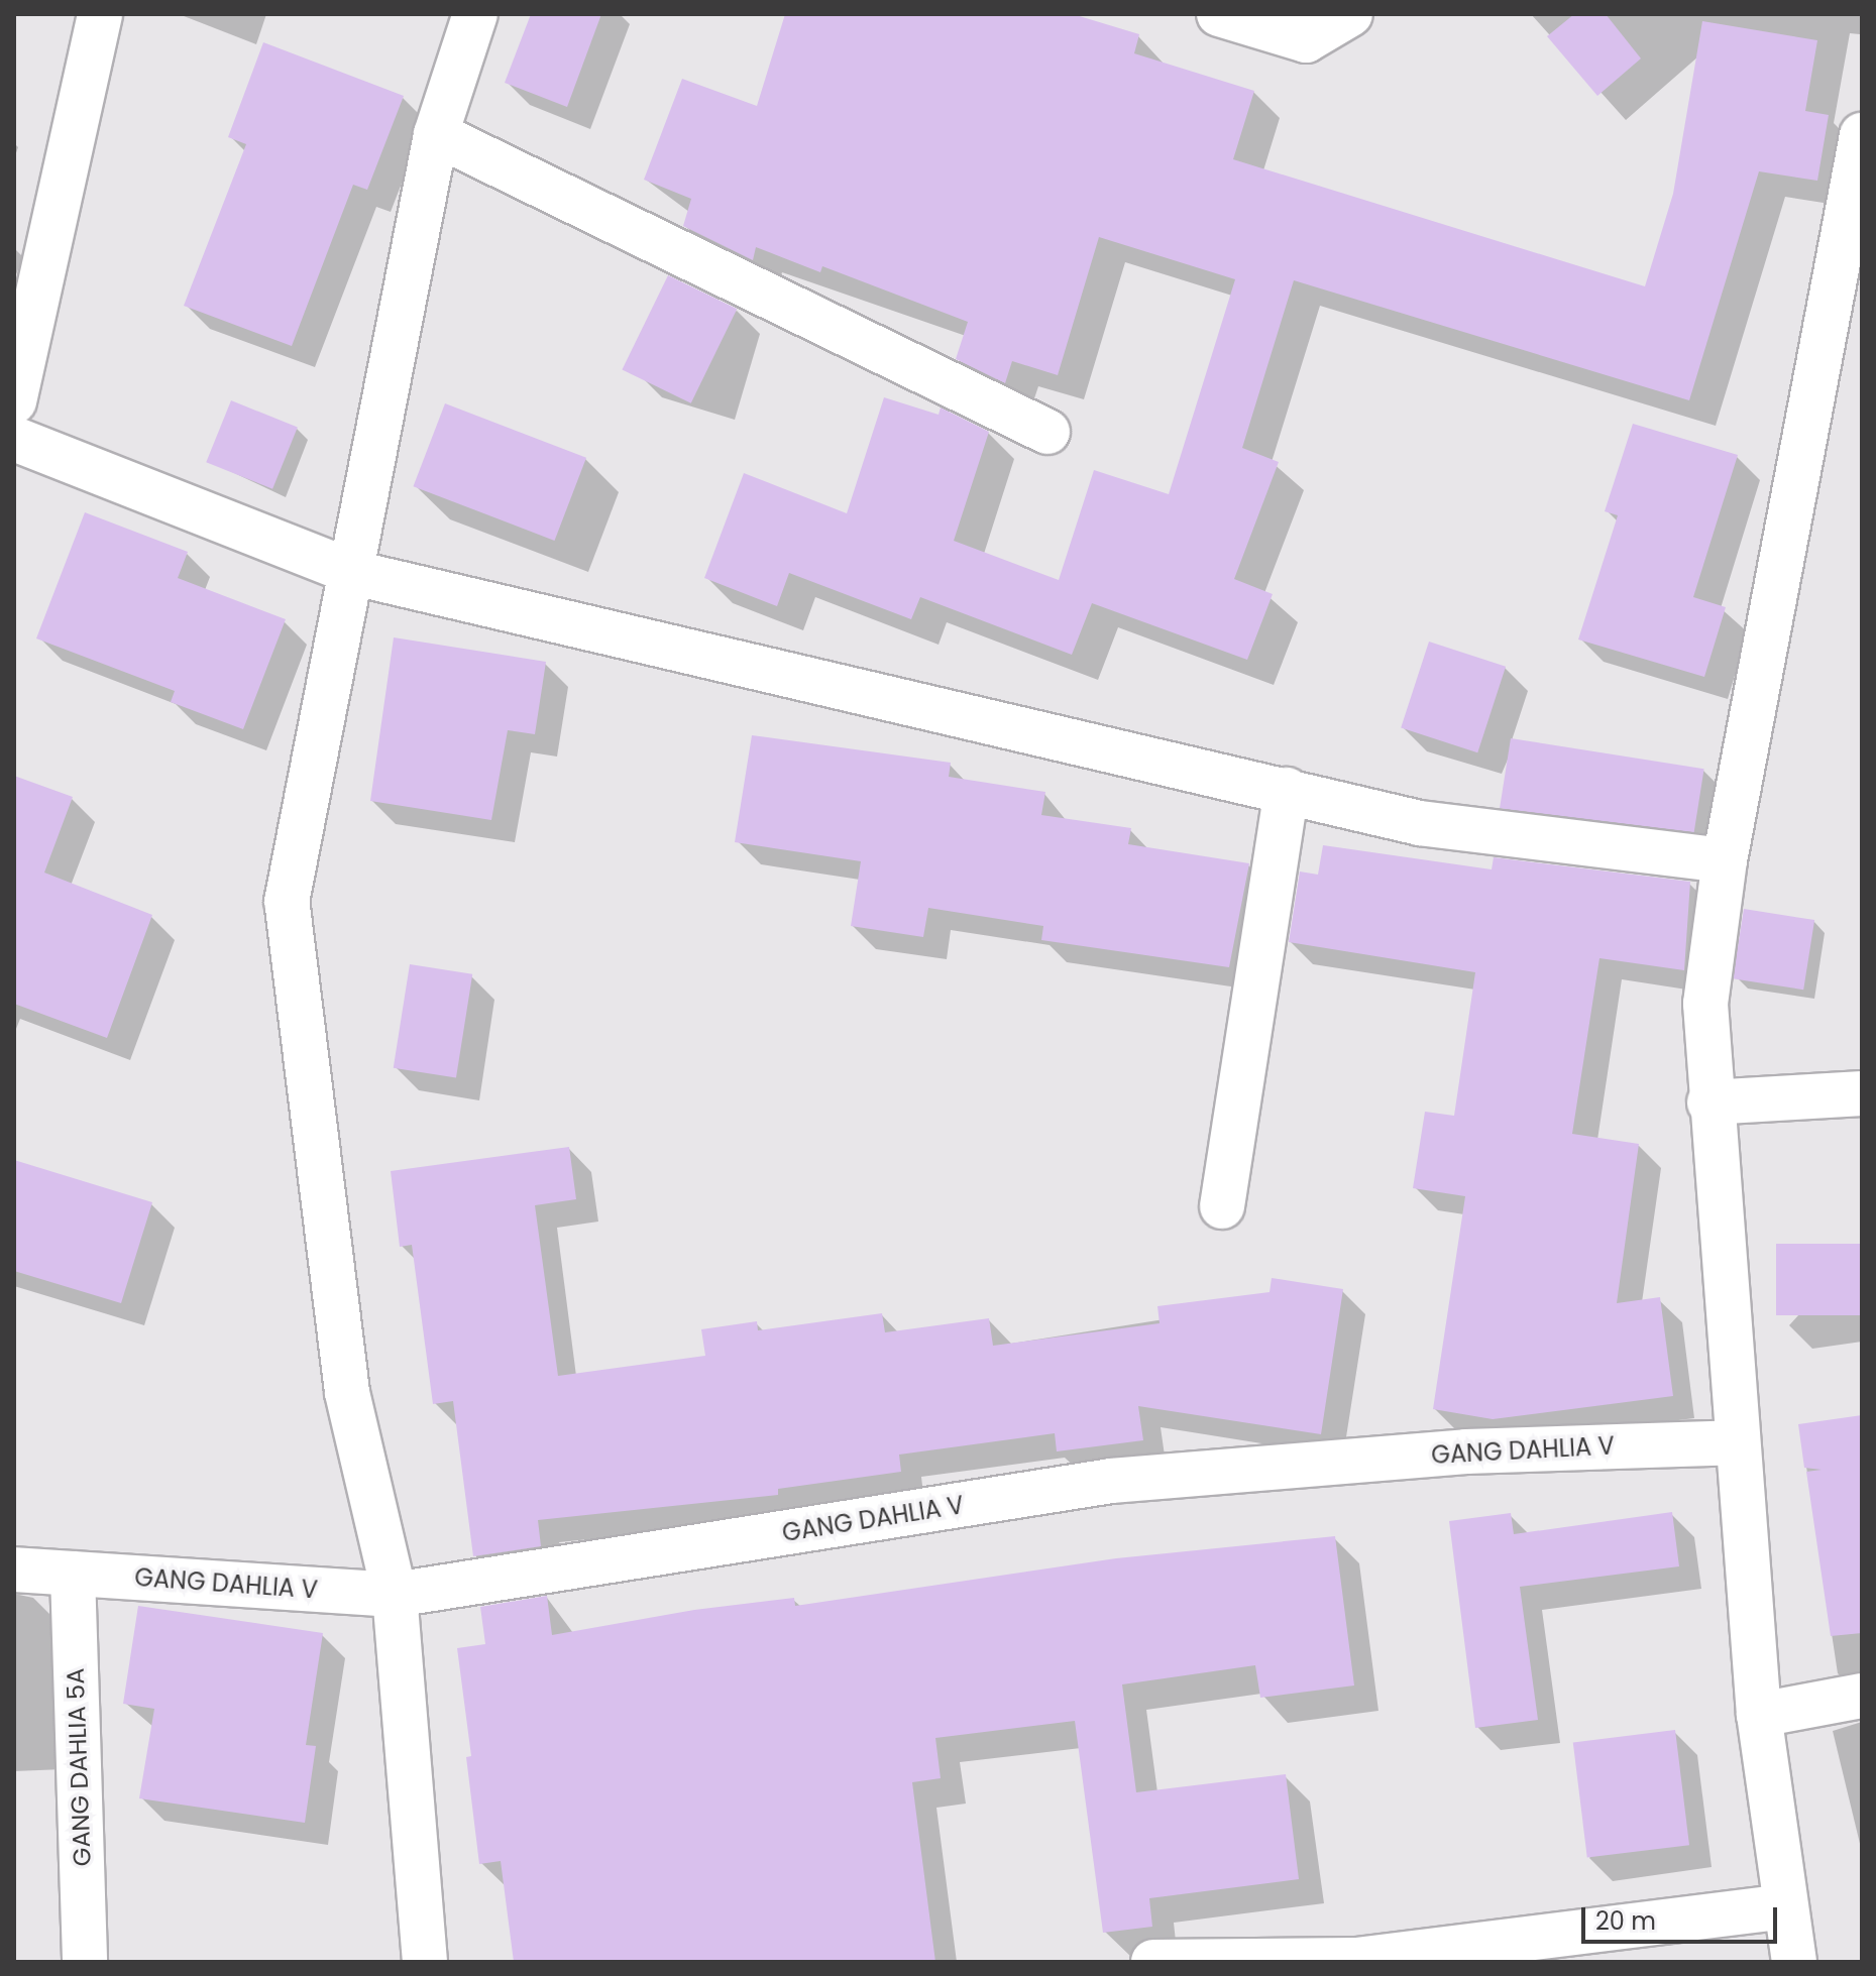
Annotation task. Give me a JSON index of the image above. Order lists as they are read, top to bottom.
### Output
{
  "streets": {
    "street": ["GANG DAHLIA V", "GANG DAHLIA 5A"]
  },
  "crossings": [
    ["GANG DAHLIA V", "GANG DAHLIA 5A"]
  ],
  "scale_bar": "20 m"
}
